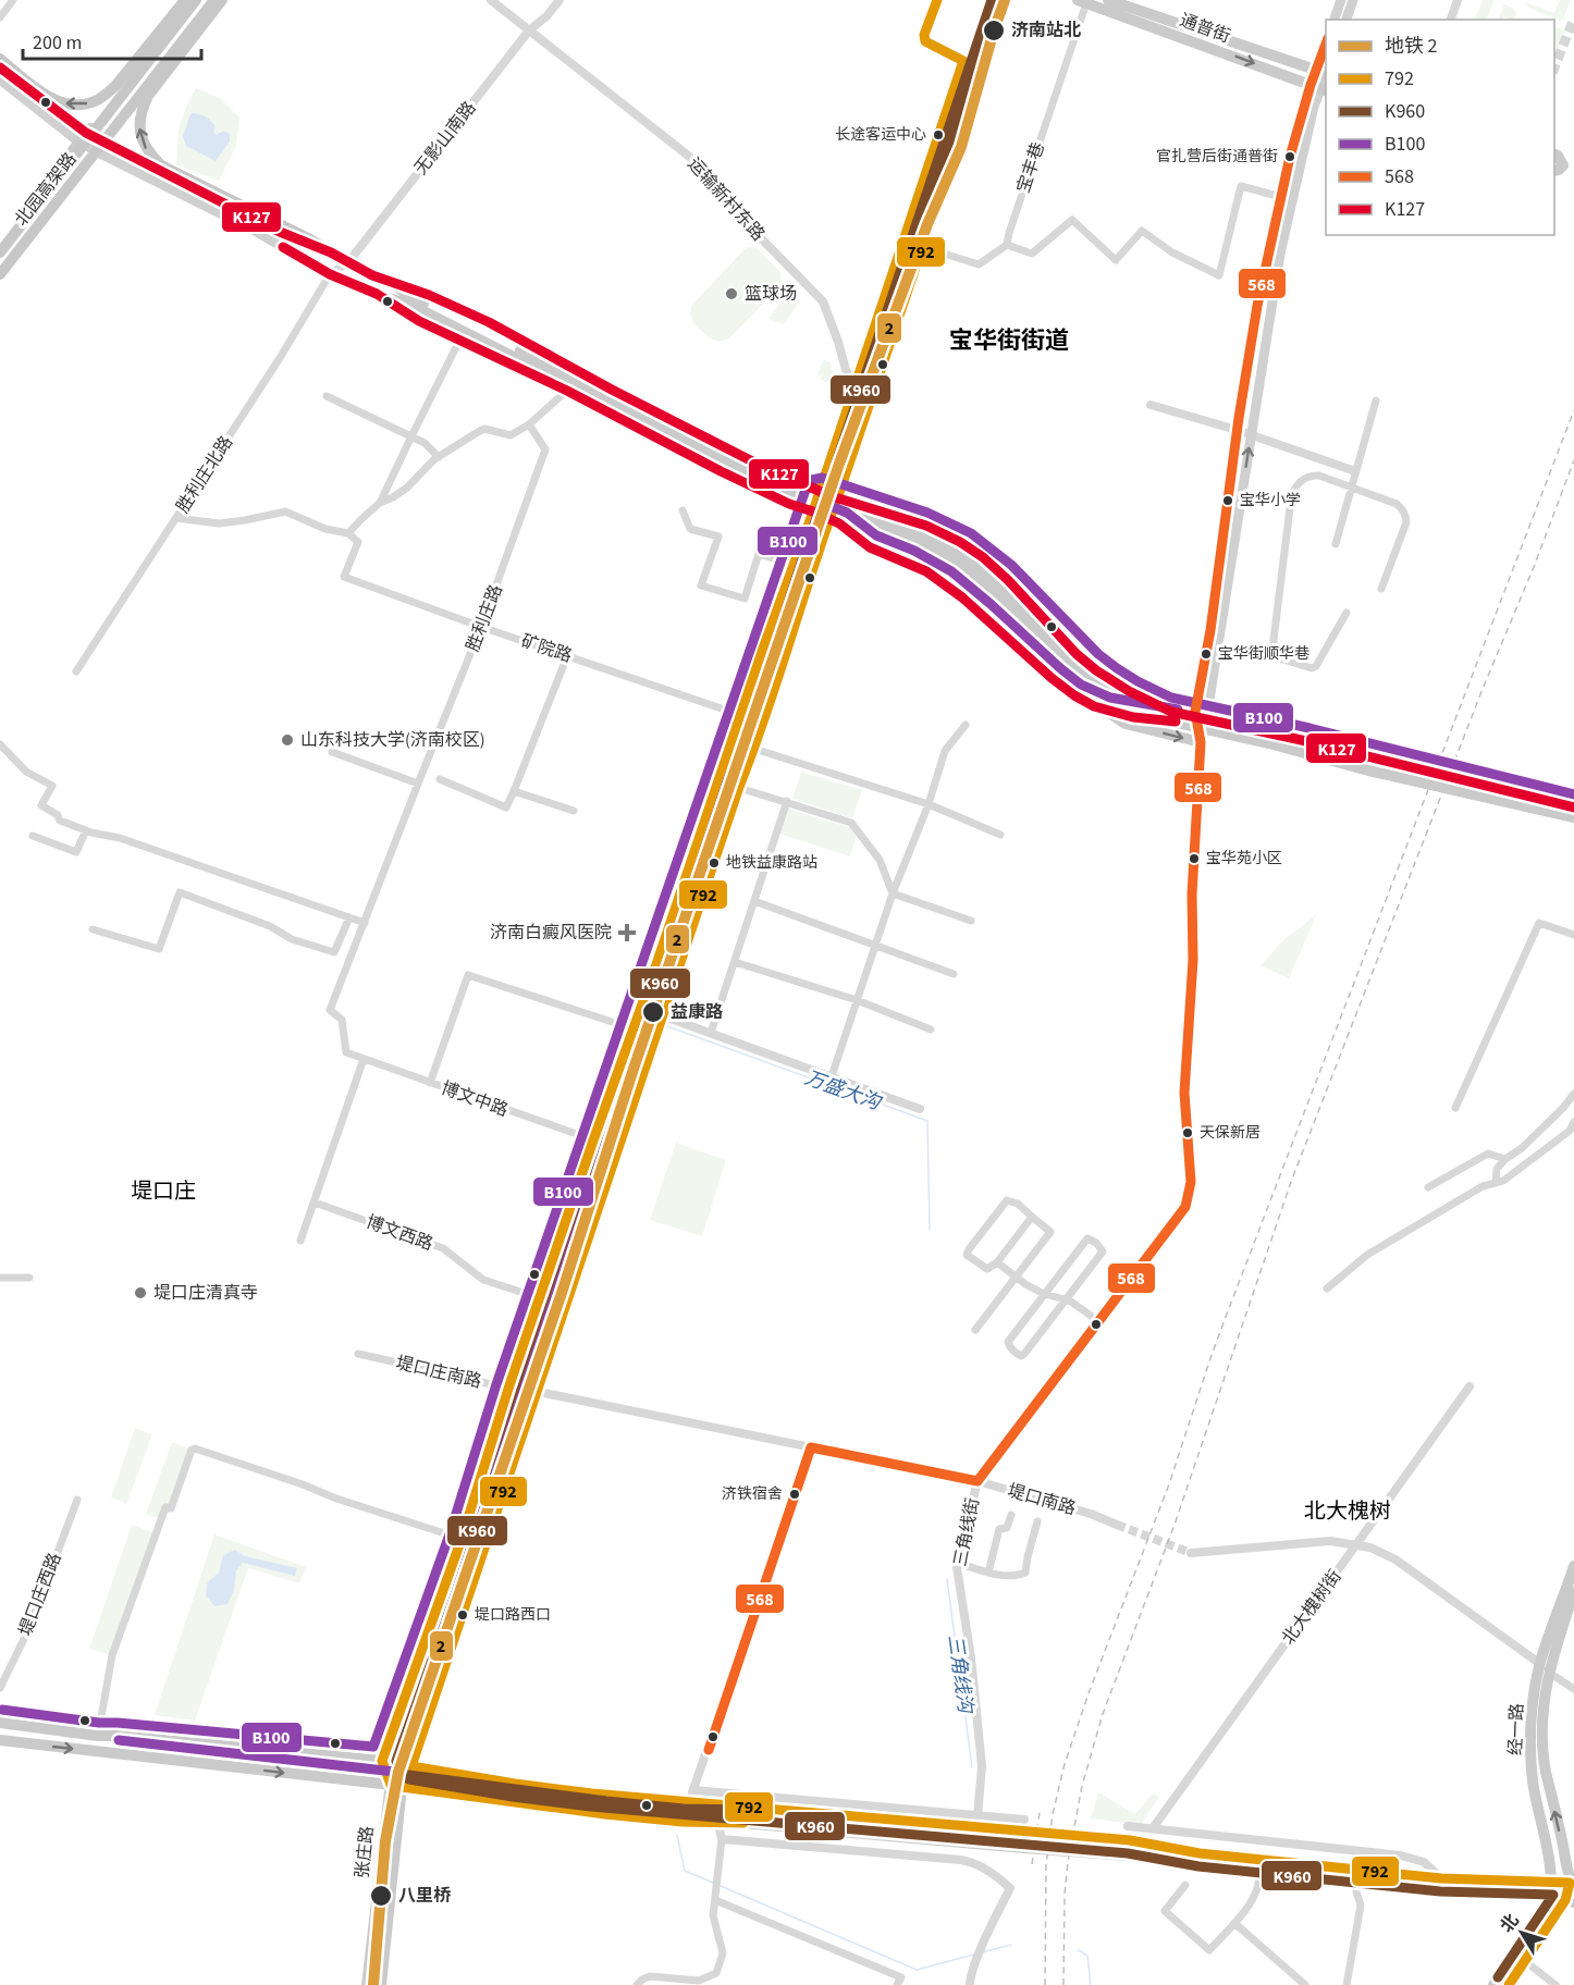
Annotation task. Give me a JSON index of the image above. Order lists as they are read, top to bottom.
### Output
{
  "streets": {
    "highway": ["北园高架路"],
    "main road": ["通普街", "经一路", "张庄路"],
    "street": [
      "无影山南路",
      "宝丰巷",
      "运输新村东路",
      "胜利庄北路",
      "胜利庄路",
      "矿院路",
      "博文中路",
      "博文西路",
      "堤口庄南路",
      "堤口南路",
      "三角线街",
      "堤口庄西路",
      "北大槐树街"
    ]
  },
  "crossings": [
    ["通普街", "宝丰巷"],
    ["无影山南路", "运输新村东路"],
    ["无影山南路", "胜利庄北路"],
    ["胜利庄路", "矿院路"],
    ["胜利庄路", "博文中路"],
    ["堤口庄南路", "堤口南路"],
    ["堤口南路", "三角线街"]
  ],
  "districts": ["宝华街街道", "堤口庄", "北大槐树"],
  "water": ["万盛大沟", "三角线沟"],
  "places": {
    "other": [
      "济南站北",
      "长途客运中心",
      "官扎营后街通普街",
      "篮球场",
      "宝华小学",
      "宝华街顺华巷",
      "山东科技大学(济南校区)",
      "宝华苑小区",
      "地铁益康路站",
      "益康路",
      "天保新居",
      "堤口庄清真寺",
      "济铁宿舍",
      "堤口路西口",
      "八里桥"
    ],
    "health": ["济南白癜风医院"]
  },
  "lines": [
    "metro line 2",
    "transit line 792",
    "transit line K960",
    "transit line 568",
    "transit line K127",
    "transit line B100"
  ],
  "legend": [
    "地铁 2",
    "792",
    "K960",
    "B100",
    "568",
    "K127"
  ],
  "scale_bar": "200 m",
  "north": "top left"
}
